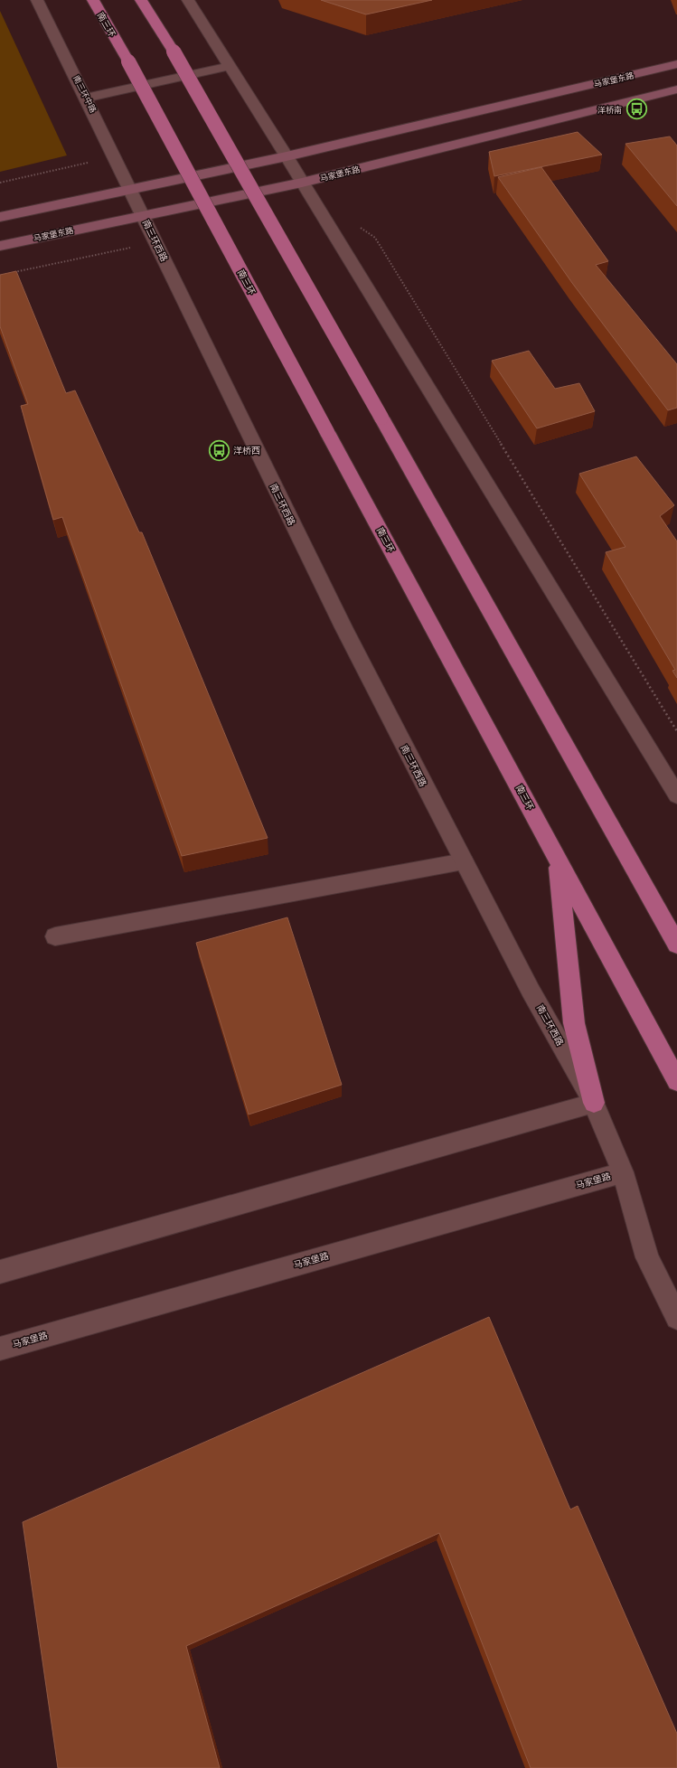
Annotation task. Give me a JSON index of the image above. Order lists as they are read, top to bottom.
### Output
{
  "streets": {
    "highway": ["南三环"],
    "main road": ["马家堡东路"],
    "street": ["南三环中路", "南三环西路", "马家堡路"]
  },
  "crossings": [
    ["马家堡东路", "南三环中路"],
    ["马家堡东路", "南三环西路"],
    ["南三环中路", "南三环西路"],
    ["南三环西路", "马家堡路"]
  ],
  "places": {
    "bus stop": ["洋桥南", "洋桥西"]
  }
}
